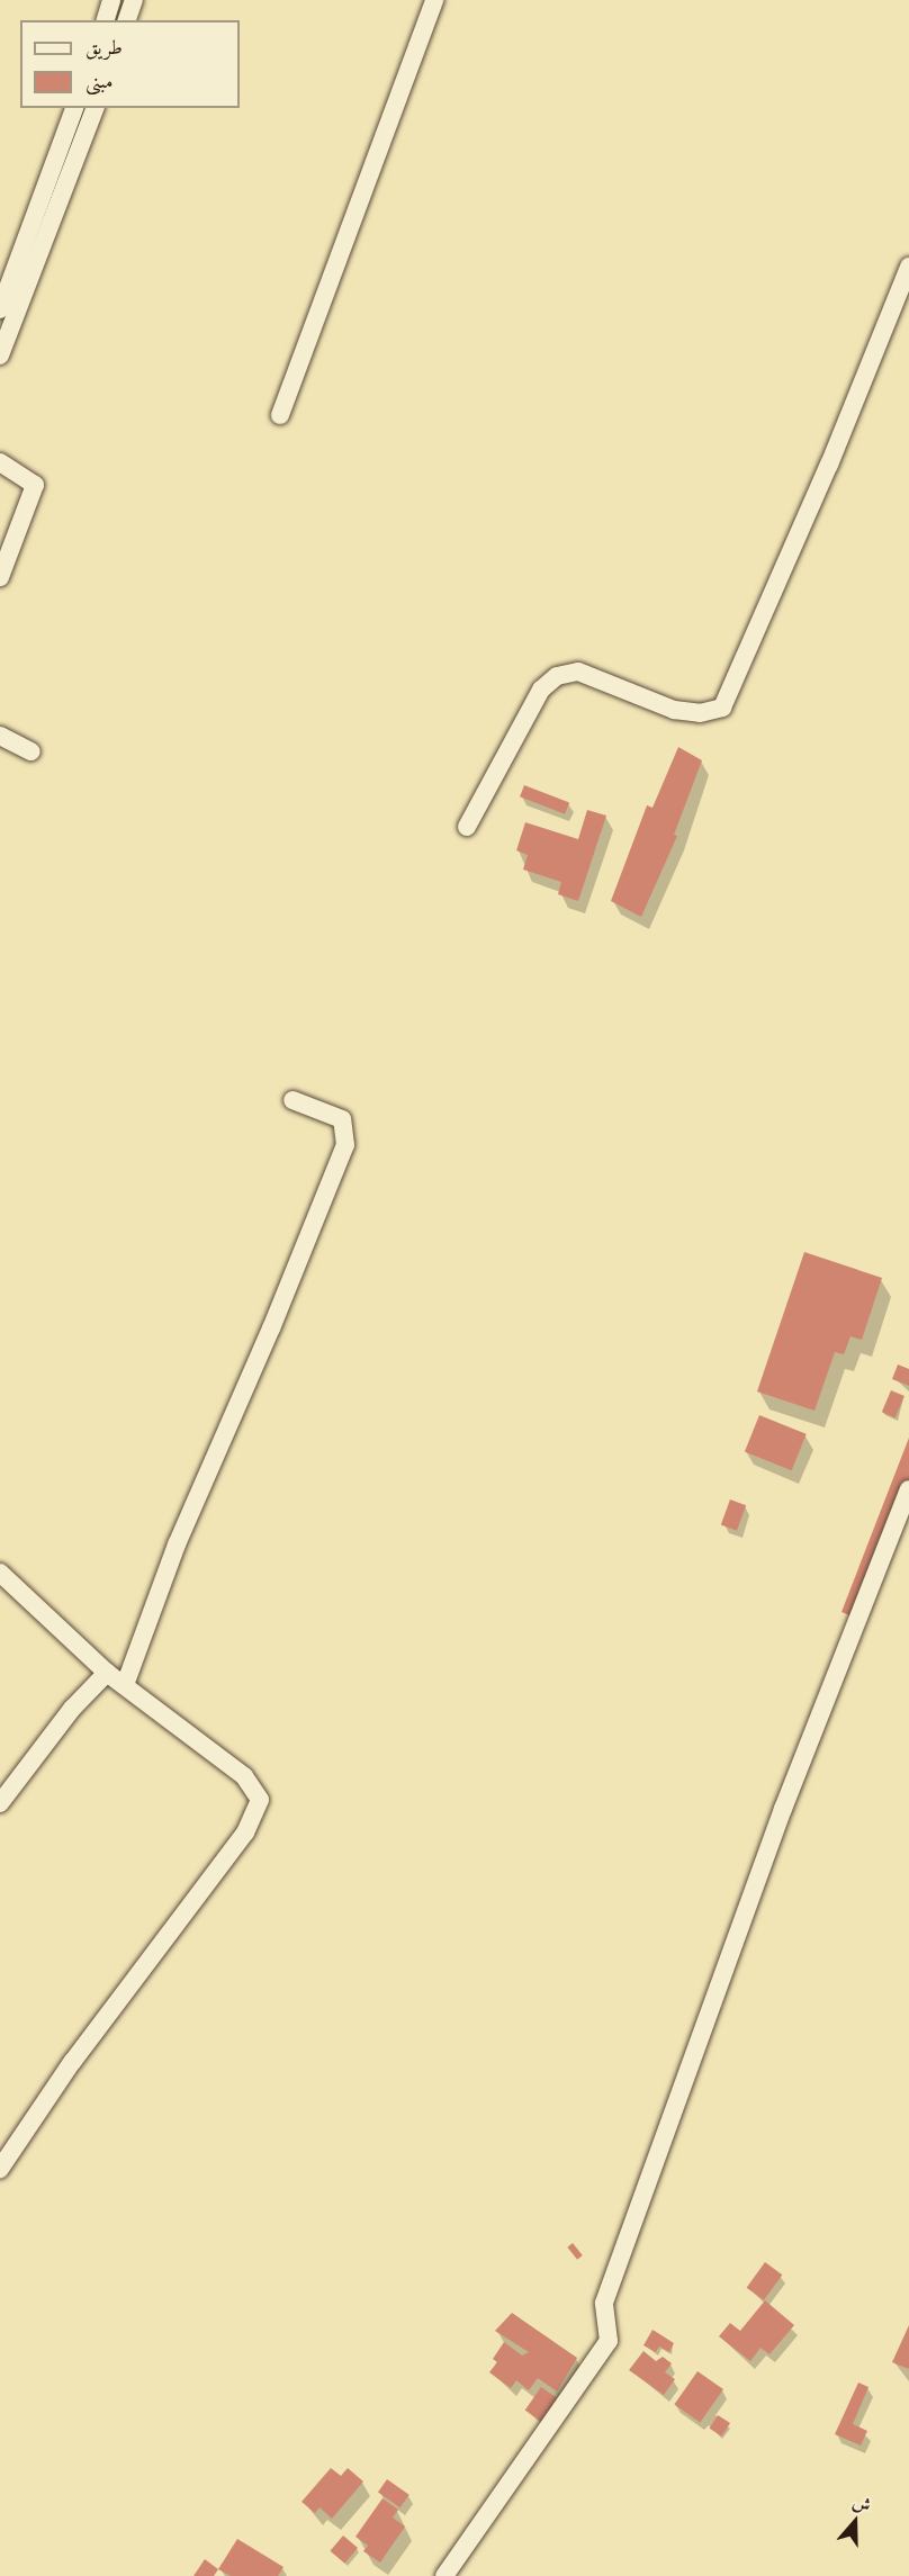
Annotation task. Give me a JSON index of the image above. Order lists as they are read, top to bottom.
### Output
{
  "legend": ["طريق", "مبنى"],
  "north": "top"
}
